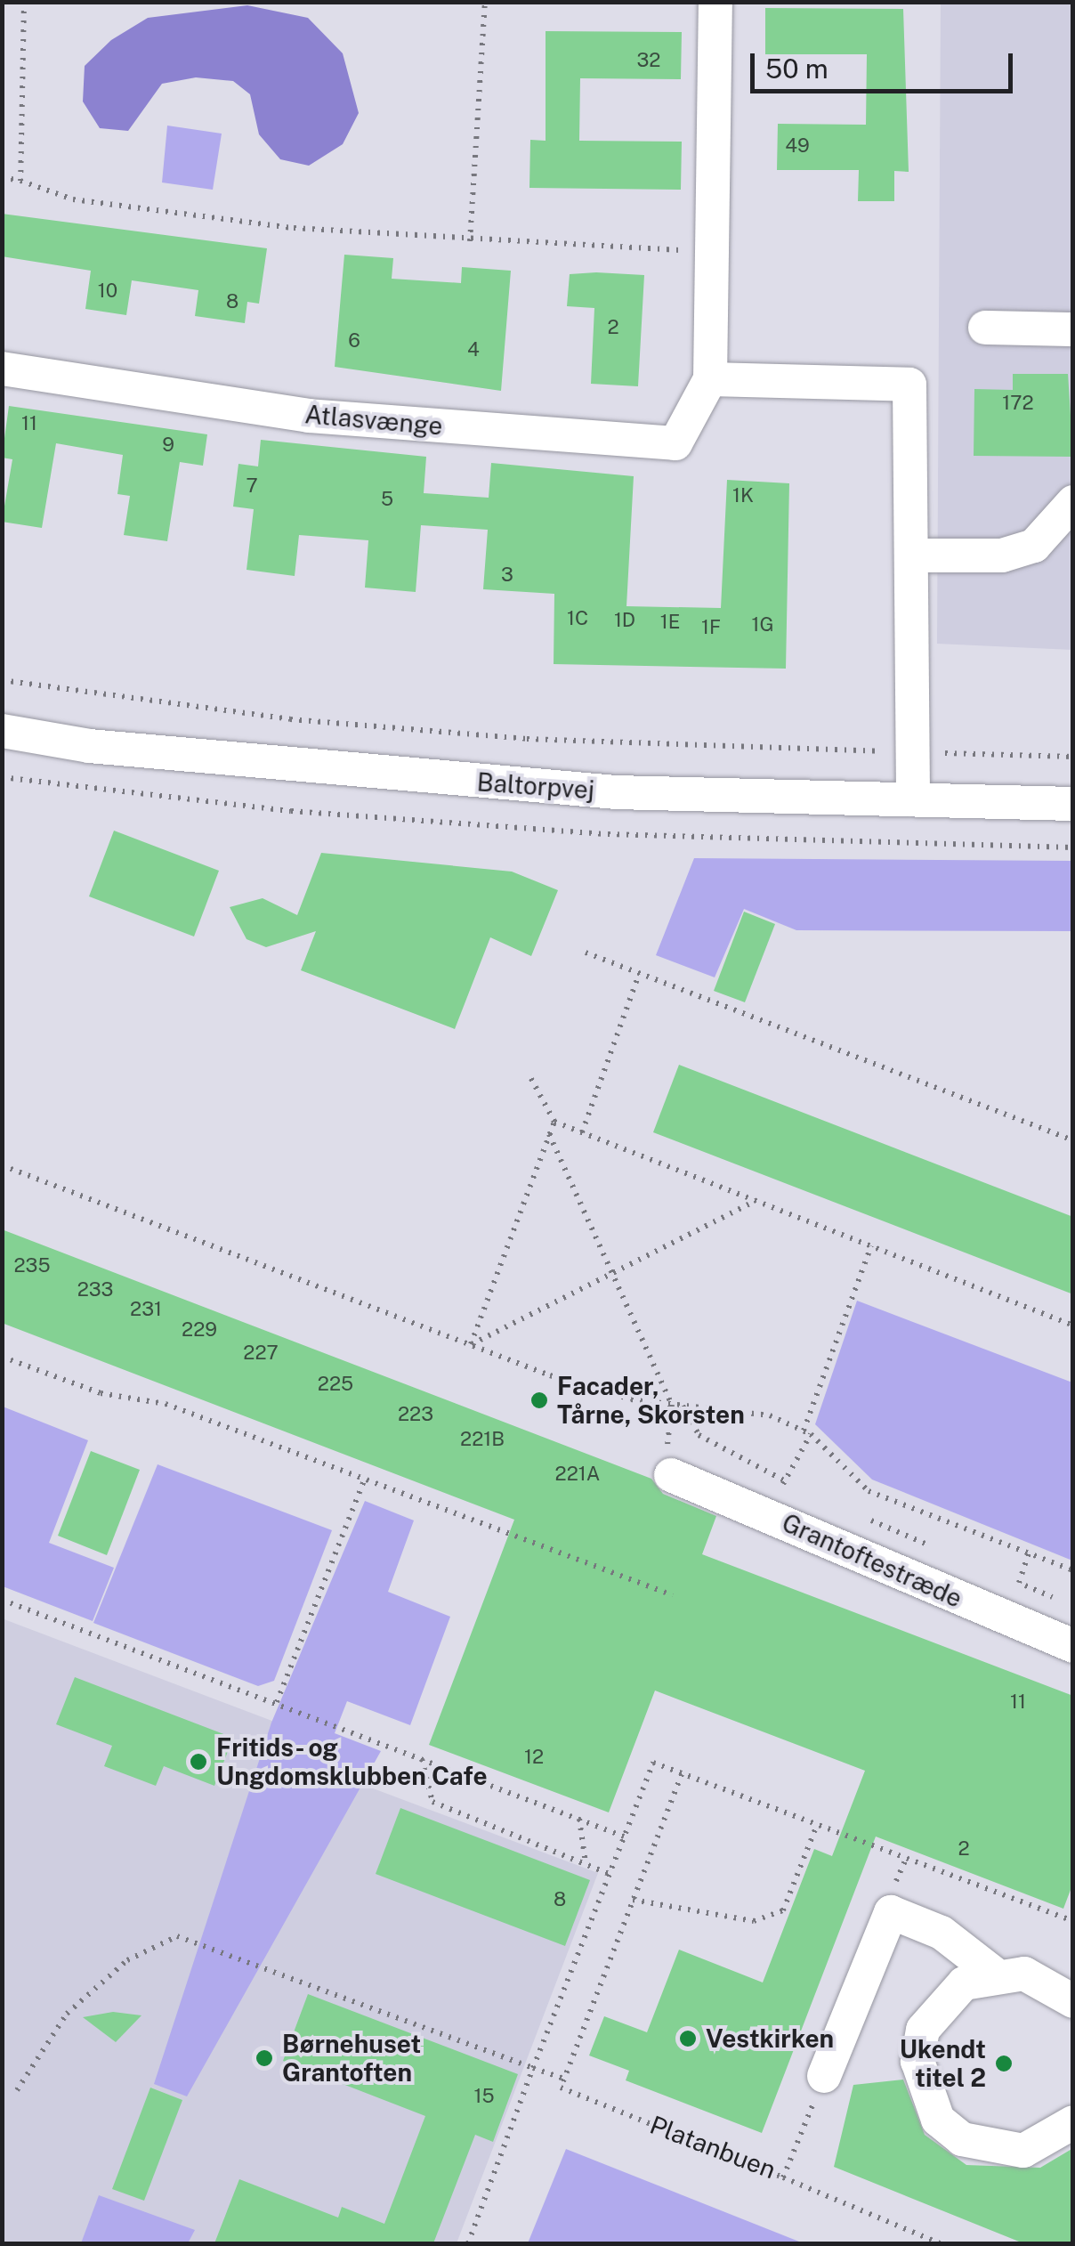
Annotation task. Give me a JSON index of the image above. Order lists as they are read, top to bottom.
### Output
{
  "streets": {
    "street": ["Atlasvænge", "Baltorpvej", "Grantoftestræde"],
    "path": ["Platanbuen"]
  },
  "places": [
    "Facader, Tårne, Skorsten",
    "Fritids- og Ungdomsklubben Cafe",
    "Vestkirken",
    "Børnehuset Grantoften",
    "Ukendt titel 2"
  ],
  "house_numbers": [
    "32",
    "49",
    "10",
    "8",
    "2",
    "6",
    "4",
    "172",
    "11",
    "9",
    "7",
    "1K",
    "5",
    "3",
    "1C",
    "1D",
    "1E",
    "1G",
    "1F",
    "235",
    "233",
    "231",
    "229",
    "227",
    "225",
    "223",
    "221B",
    "221A",
    "11",
    "12",
    "2",
    "8",
    "15"
  ],
  "scale_bar": "50 m"
}
